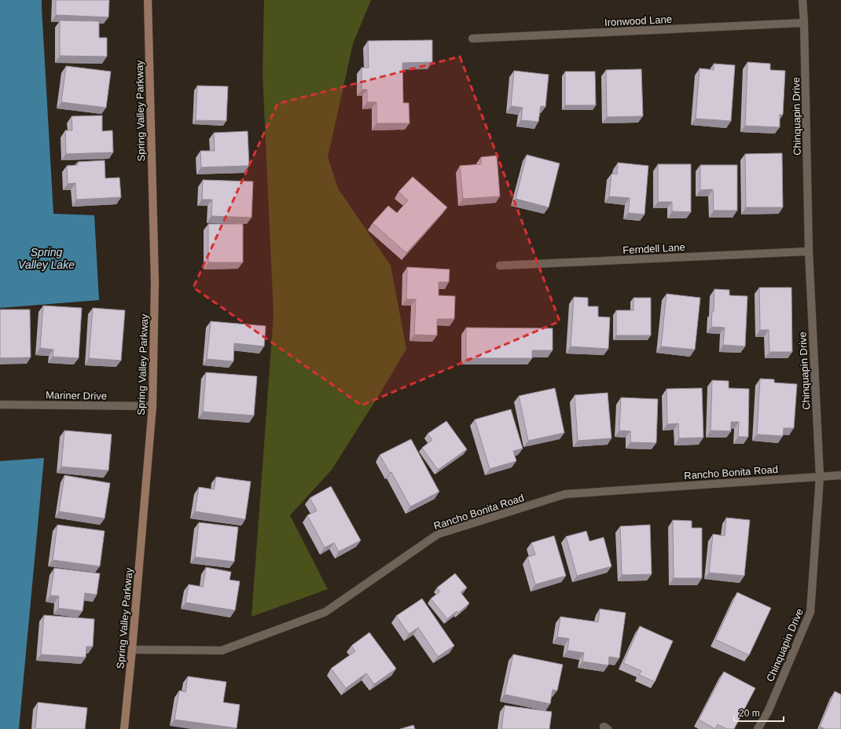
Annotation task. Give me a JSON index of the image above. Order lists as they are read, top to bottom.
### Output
{
  "streets": {
    "street": [
      "Ironwood Lane",
      "Spring Valley Parkway",
      "Chinquapin Drive",
      "Ferndell Lane",
      "Mariner Drive",
      "Rancho Bonita Road"
    ]
  },
  "crossings": [
    ["Ironwood Lane", "Chinquapin Drive"],
    ["Spring Valley Parkway", "Mariner Drive"],
    ["Spring Valley Parkway", "Rancho Bonita Road"],
    ["Chinquapin Drive", "Ferndell Lane"],
    ["Chinquapin Drive", "Rancho Bonita Road"]
  ],
  "water": ["Spring Valley Lake"],
  "scale_bar": "20 m"
}
